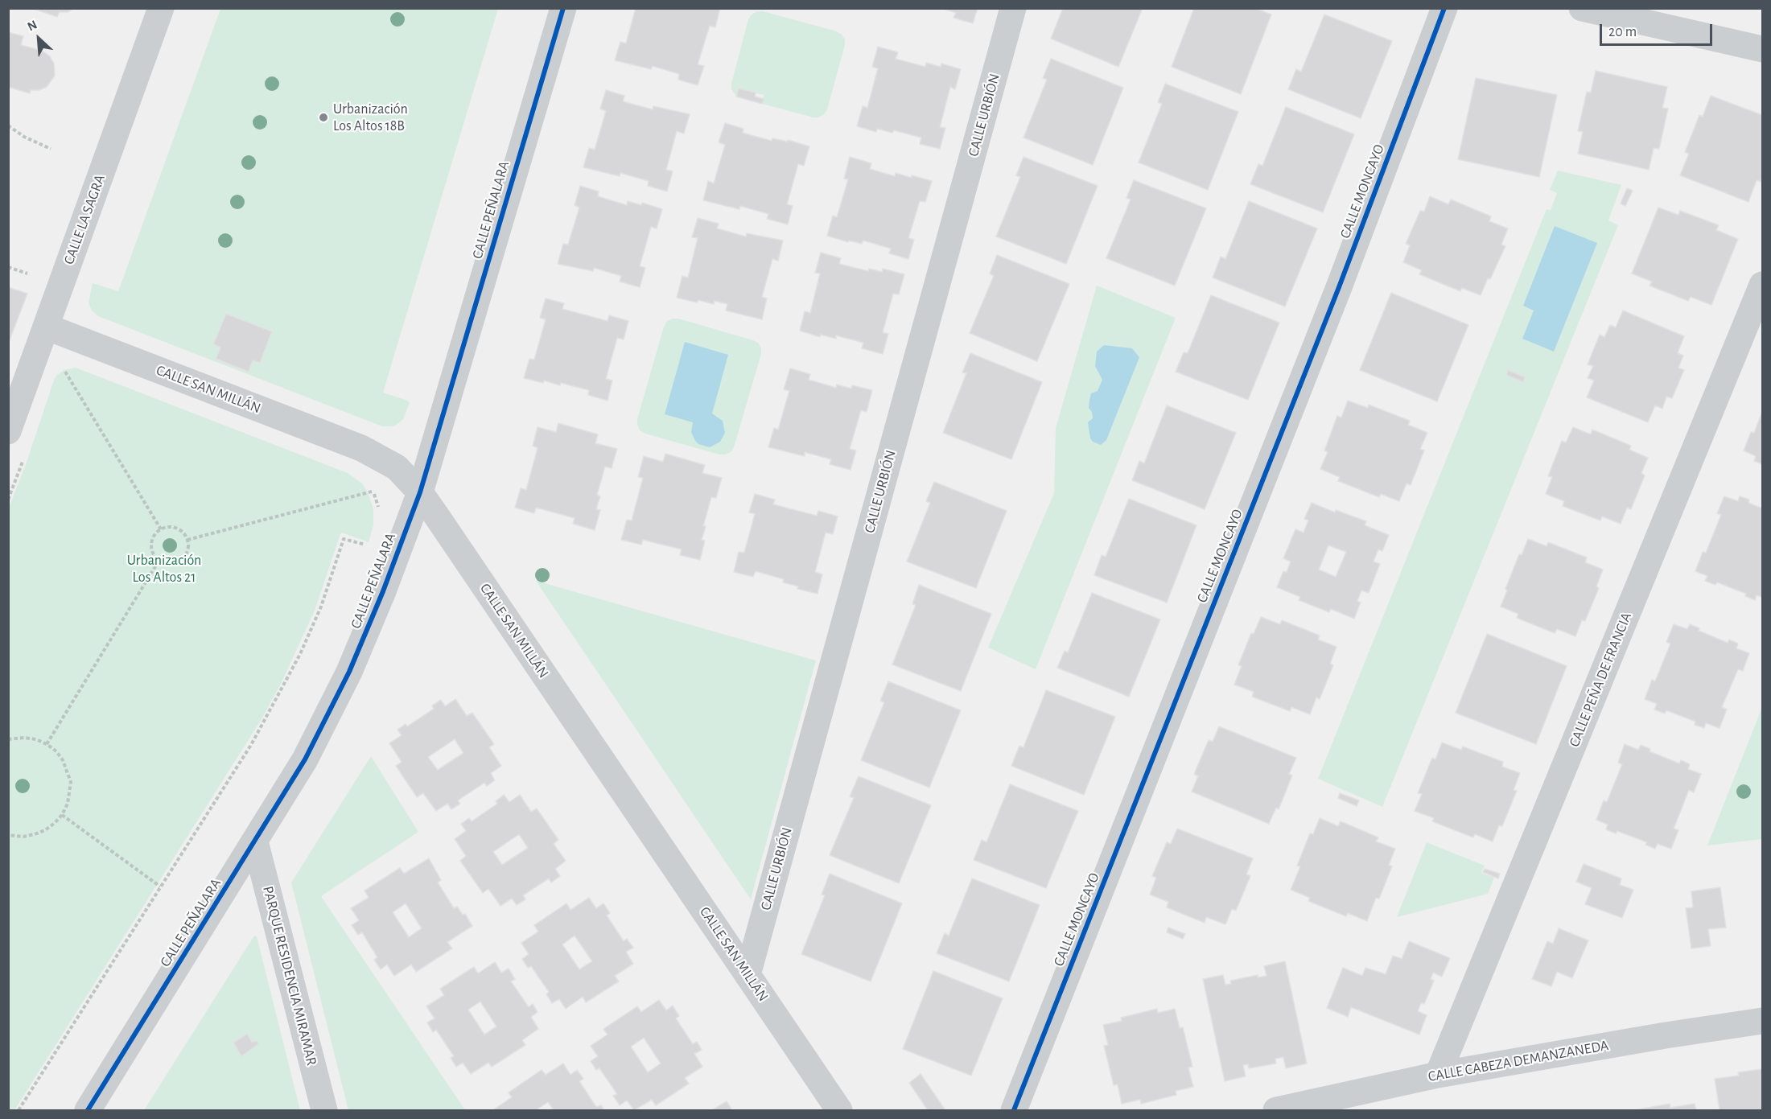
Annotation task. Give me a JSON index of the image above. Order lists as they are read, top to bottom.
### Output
{
  "streets": {
    "street": [
      "CALLE URBIÓN",
      "CALLE MONCAYO",
      "CALLE PEÑALARA",
      "CALLE LA SAGRA",
      "CALLE SAN MILLÁN",
      "CALLE PEÑA DE FRANCIA",
      "PARQUE RESIDENCIA MIRAMAR",
      "CALLE CABEZA DEMANZANEDA"
    ]
  },
  "crossings": [
    ["CALLE URBIÓN", "CALLE SAN MILLÁN"],
    ["CALLE PEÑALARA", "CALLE SAN MILLÁN"],
    ["CALLE PEÑALARA", "PARQUE RESIDENCIA MIRAMAR"],
    ["CALLE LA SAGRA", "CALLE SAN MILLÁN"],
    ["CALLE PEÑA DE FRANCIA", "CALLE CABEZA DEMANZANEDA"]
  ],
  "parks": ["Urbanización Los Altos 21"],
  "places": ["Urbanización Los Altos 18B"],
  "scale_bar": "20 m",
  "north": "top left"
}
